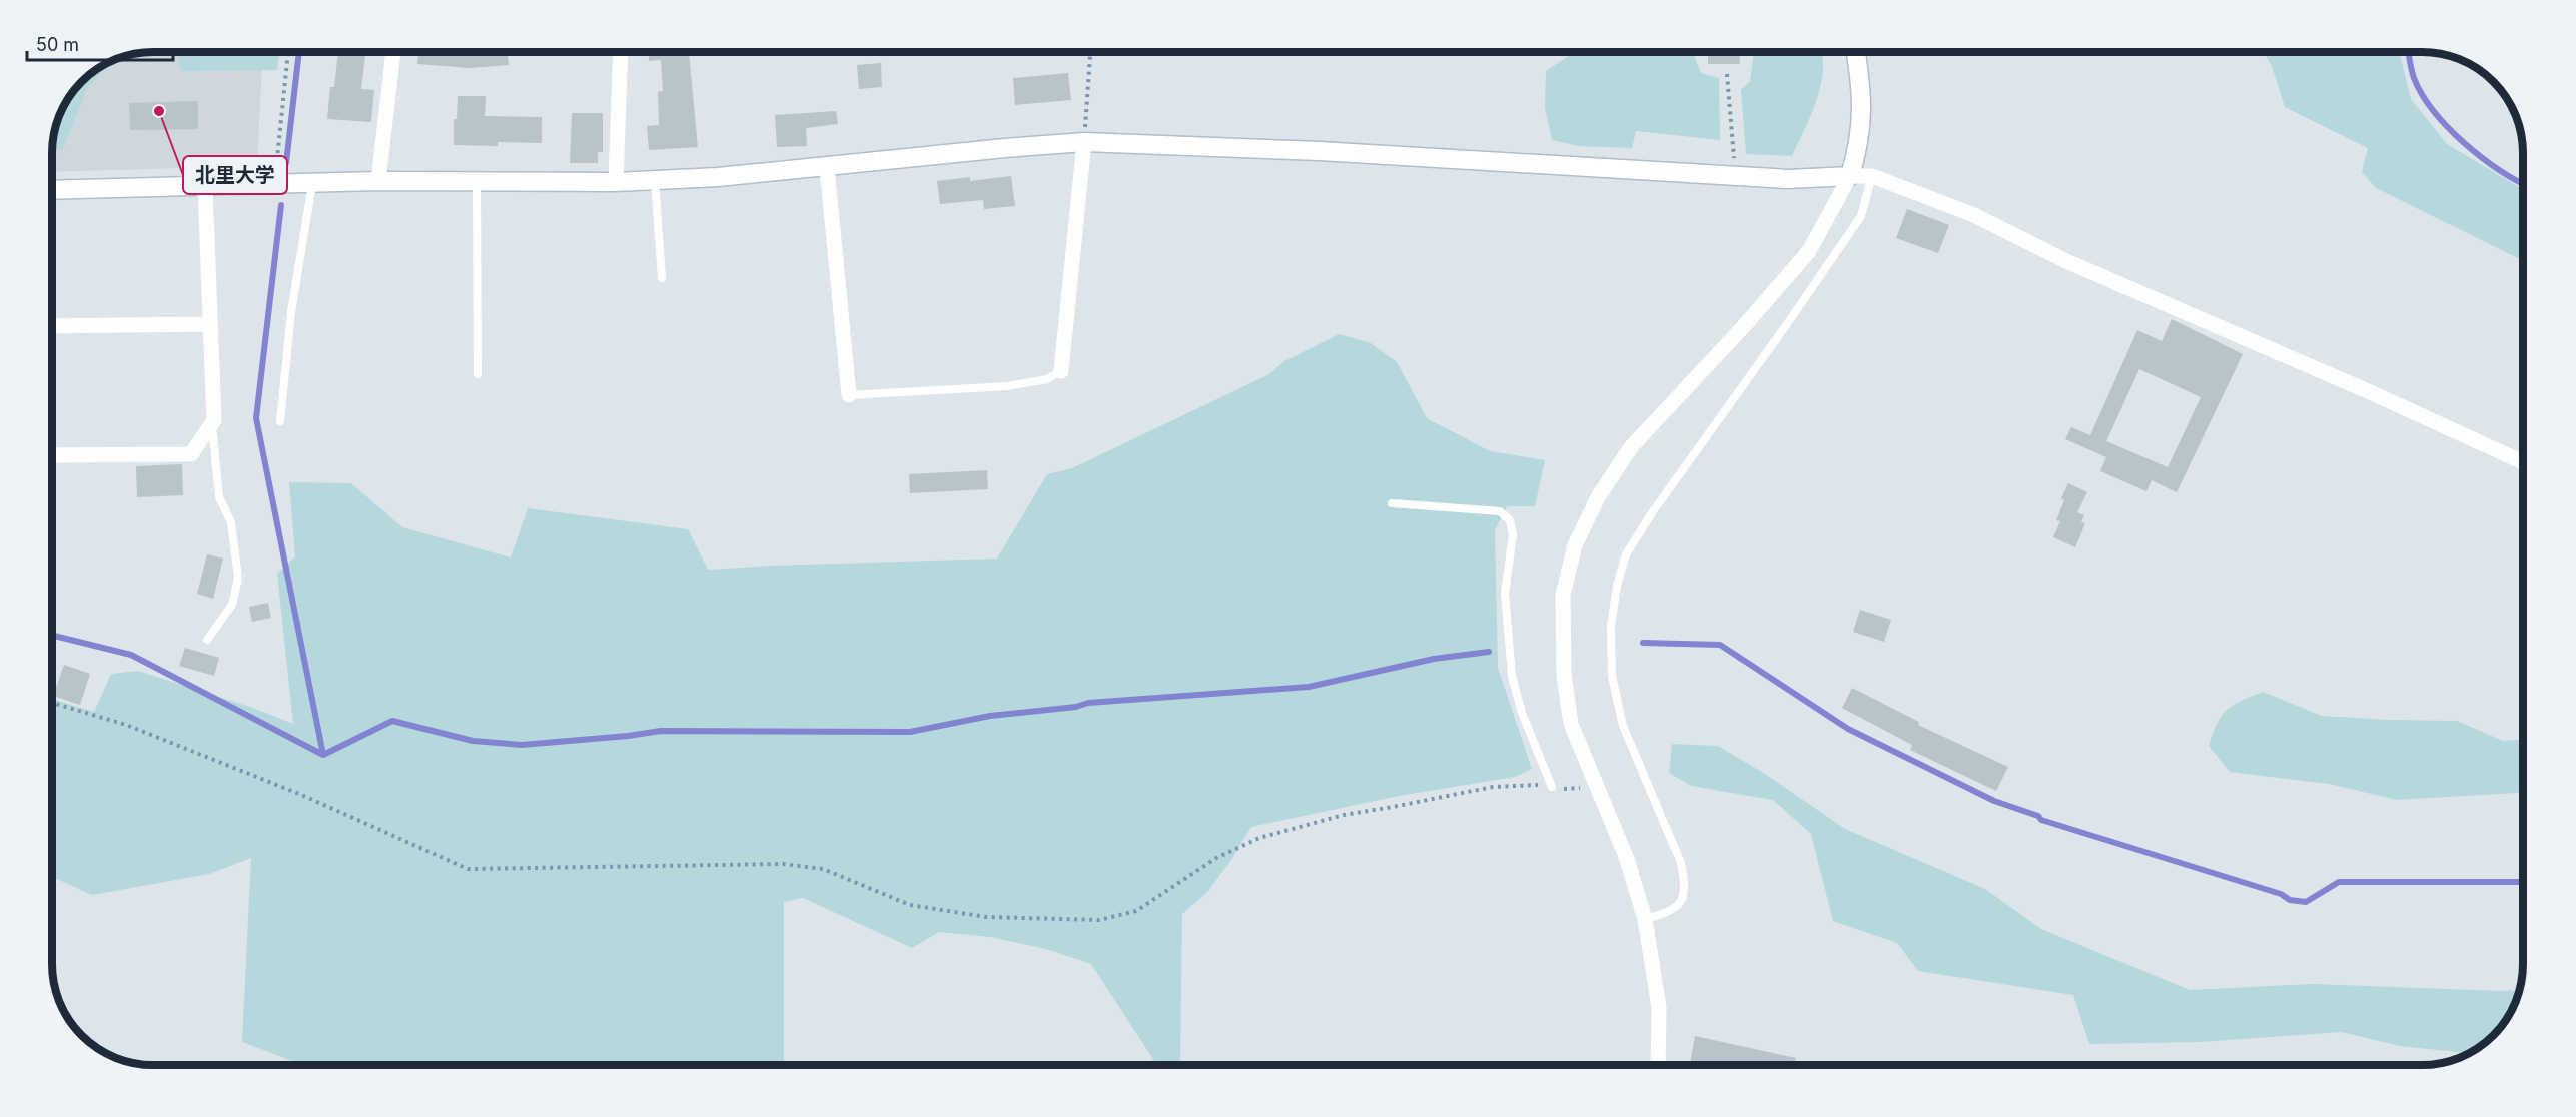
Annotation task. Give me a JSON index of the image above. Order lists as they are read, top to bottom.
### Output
{
  "places": ["北里大学"],
  "scale_bar": "50 m"
}
